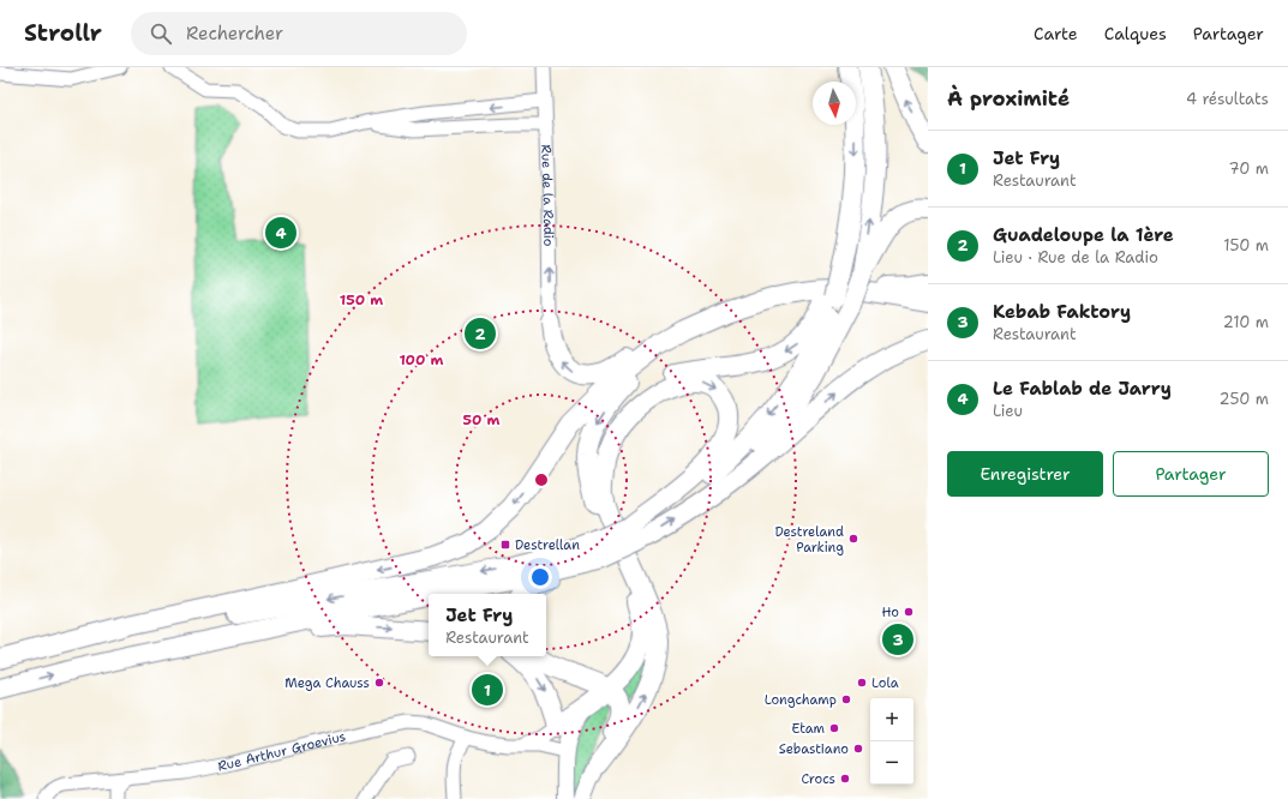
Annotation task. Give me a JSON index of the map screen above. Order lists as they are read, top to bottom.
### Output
{
  "streets": {
    "street": ["Rue de la Radio", "Rue Arthur Groevius"]
  },
  "one_way": ["Rue de la Radio"],
  "places": {
    "other": [
      "Destreland Parking",
      "Ho",
      "Mega Chauss",
      "Lola",
      "Longchamp",
      "Etam",
      "Sebastiano",
      "Crocs"
    ],
    "transit": ["Destrellan"]
  },
  "north": "bottom",
  "page": {
    "header": "Strollr",
    "search": "Rechercher",
    "nav": ["Carte", "Calques", "Partager"],
    "heading": ["À proximité", "4 résultats"],
    "list": [
      {
        "mark": "1",
        "name": "Jet Fry",
        "note": "Restaurant",
        "value": "70 m"
      },
      {
        "mark": "2",
        "name": "Guadeloupe la 1ère",
        "note": "Lieu · Rue de la Radio",
        "value": "150 m"
      },
      {
        "mark": "3",
        "name": "Kebab Faktory",
        "note": "Restaurant",
        "value": "210 m"
      },
      {
        "mark": "4",
        "name": "Le Fablab de Jarry",
        "note": "Lieu",
        "value": "250 m"
      }
    ],
    "pins": [
      "4",
      "2",
      "3",
      "1"
    ],
    "buttons": ["Enregistrer", "Partager"],
    "popup": ["Jet Fry", "Restaurant"],
    "map_buttons": ["+", "−"]
  },
  "rings": ["150 m", "100 m", "50 m"]
}
